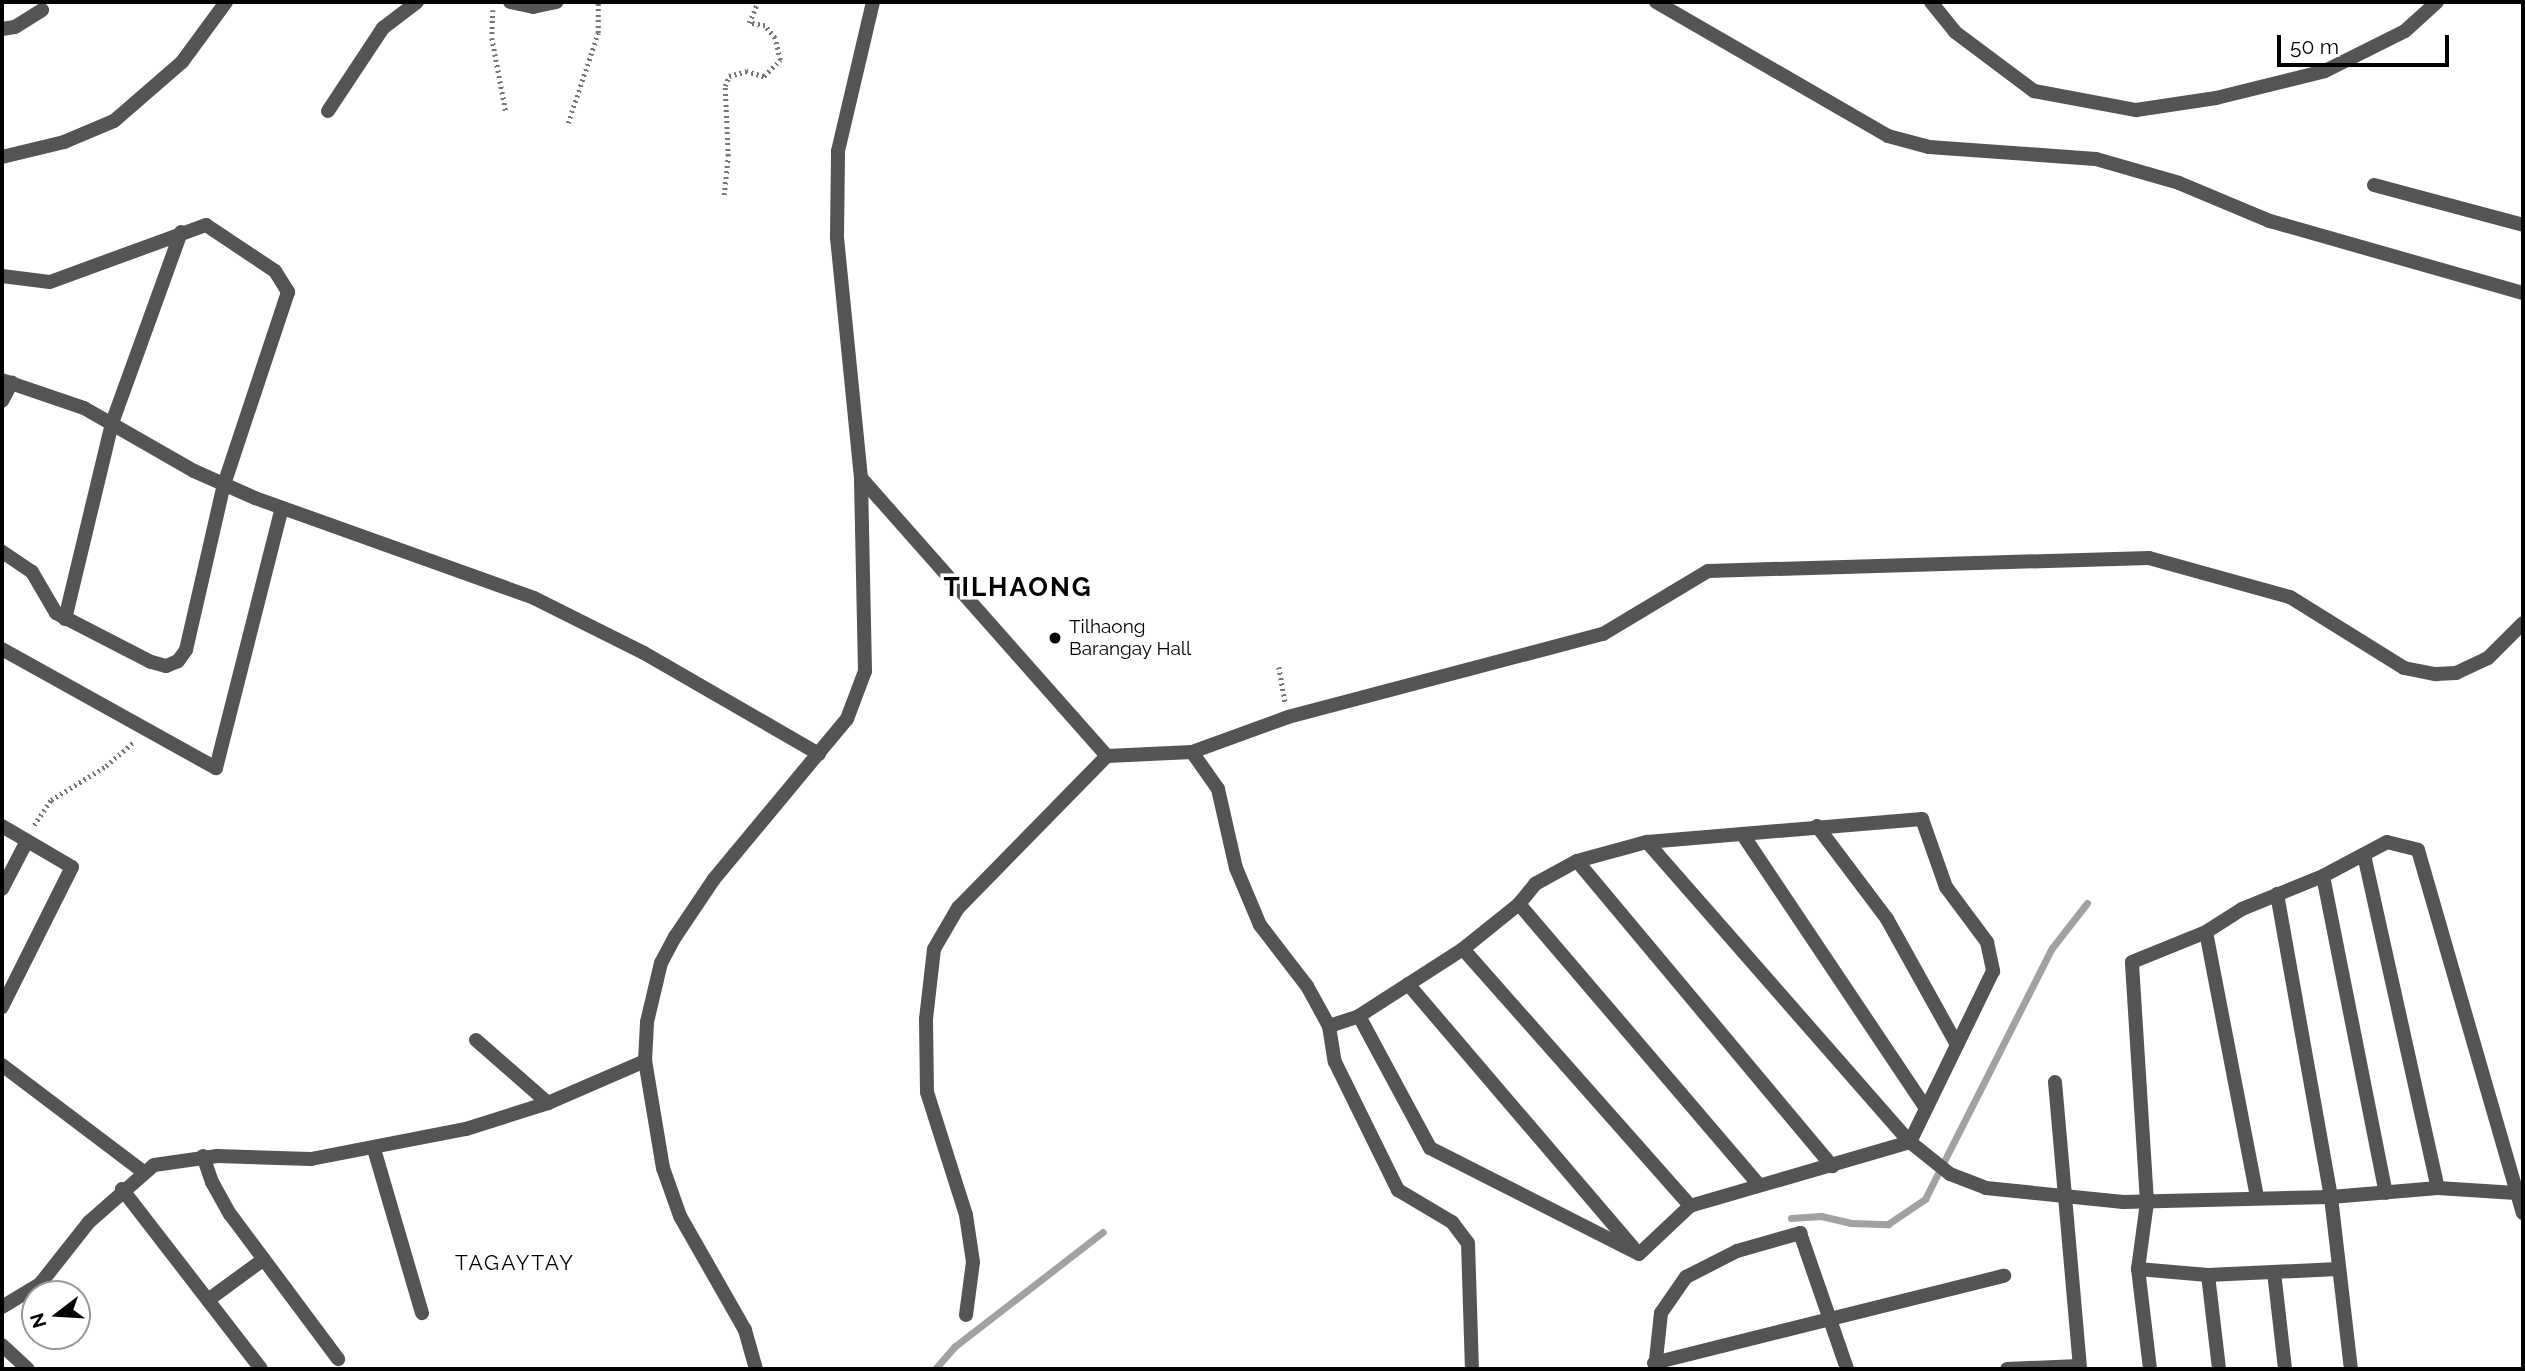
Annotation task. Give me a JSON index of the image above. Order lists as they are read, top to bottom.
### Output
{
  "districts": ["TILHAONG", "TAGAYTAY"],
  "places": ["Tilhaong Barangay Hall"],
  "scale_bar": "50 m",
  "north": "left"
}
